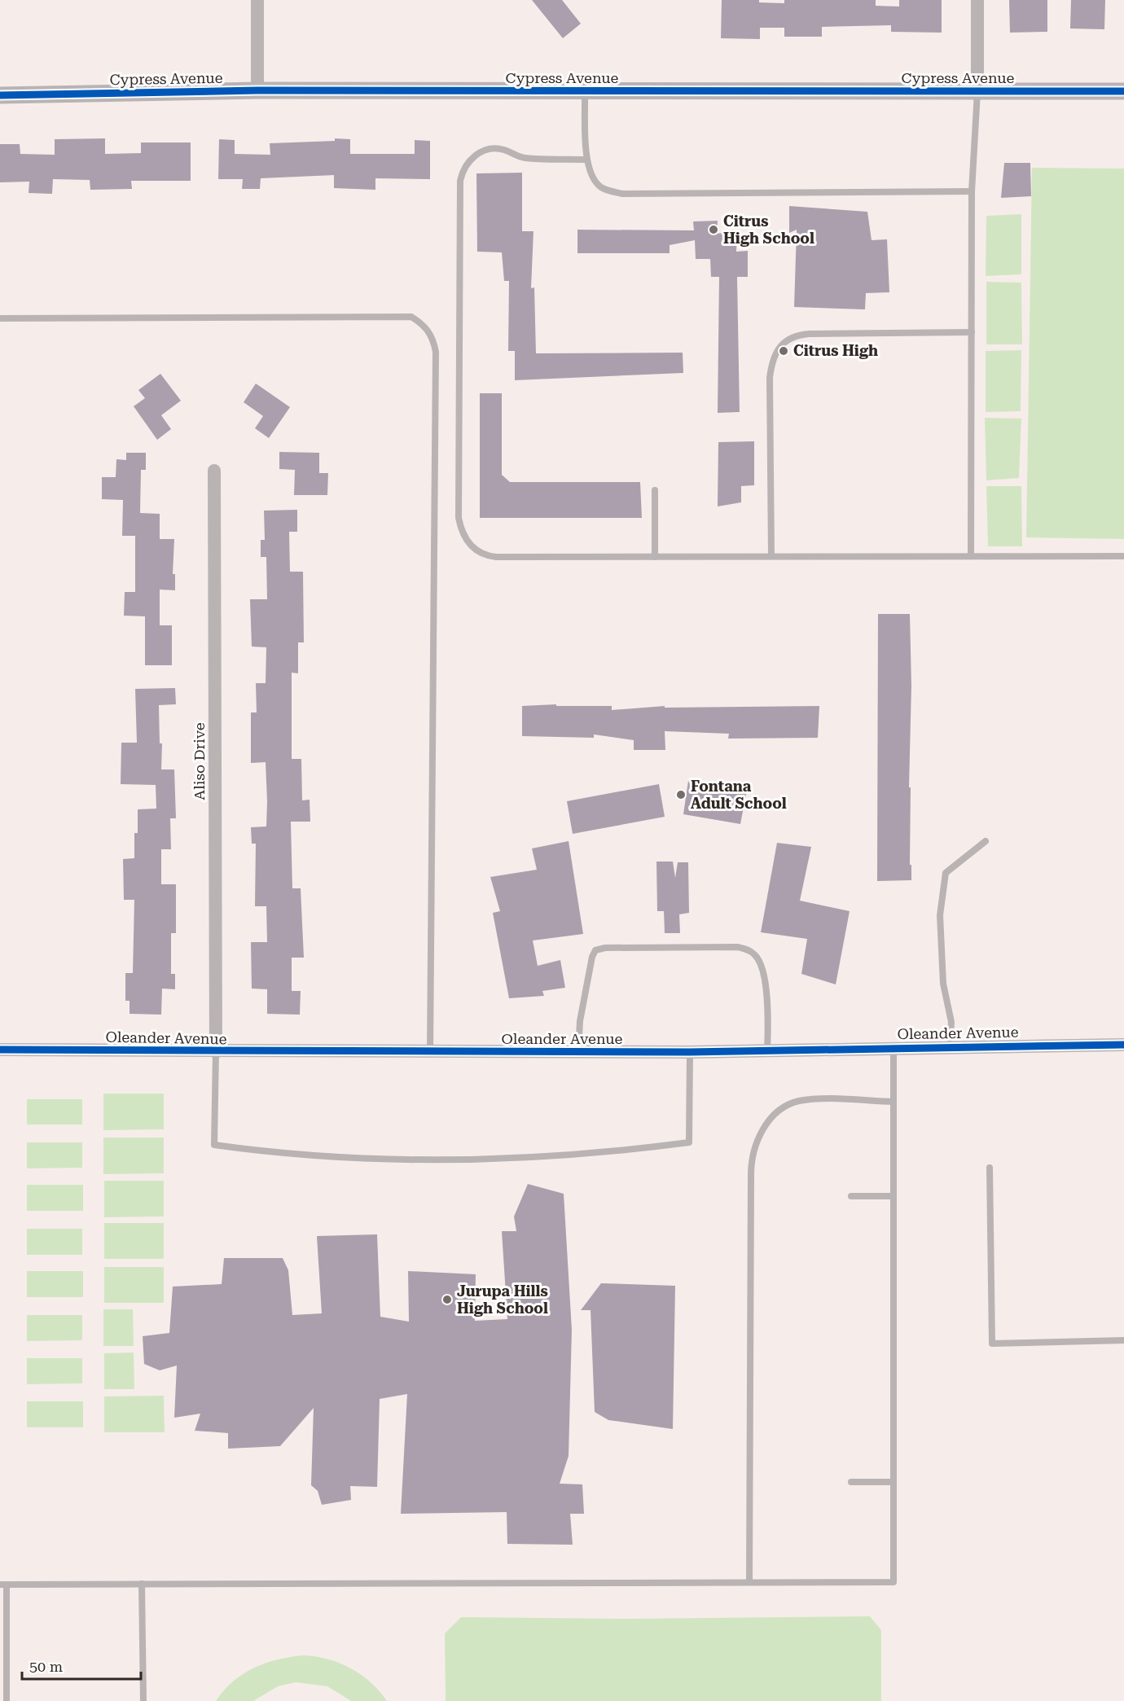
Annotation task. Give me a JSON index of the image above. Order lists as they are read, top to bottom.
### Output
{
  "streets": {
    "street": ["Cypress Avenue", "Aliso Drive", "Oleander Avenue"]
  },
  "crossings": [
    ["Aliso Drive", "Oleander Avenue"]
  ],
  "places": [
    "Citrus High School",
    "Citrus High",
    "Fontana Adult School",
    "Jurupa Hills High School"
  ],
  "scale_bar": "50 m"
}
